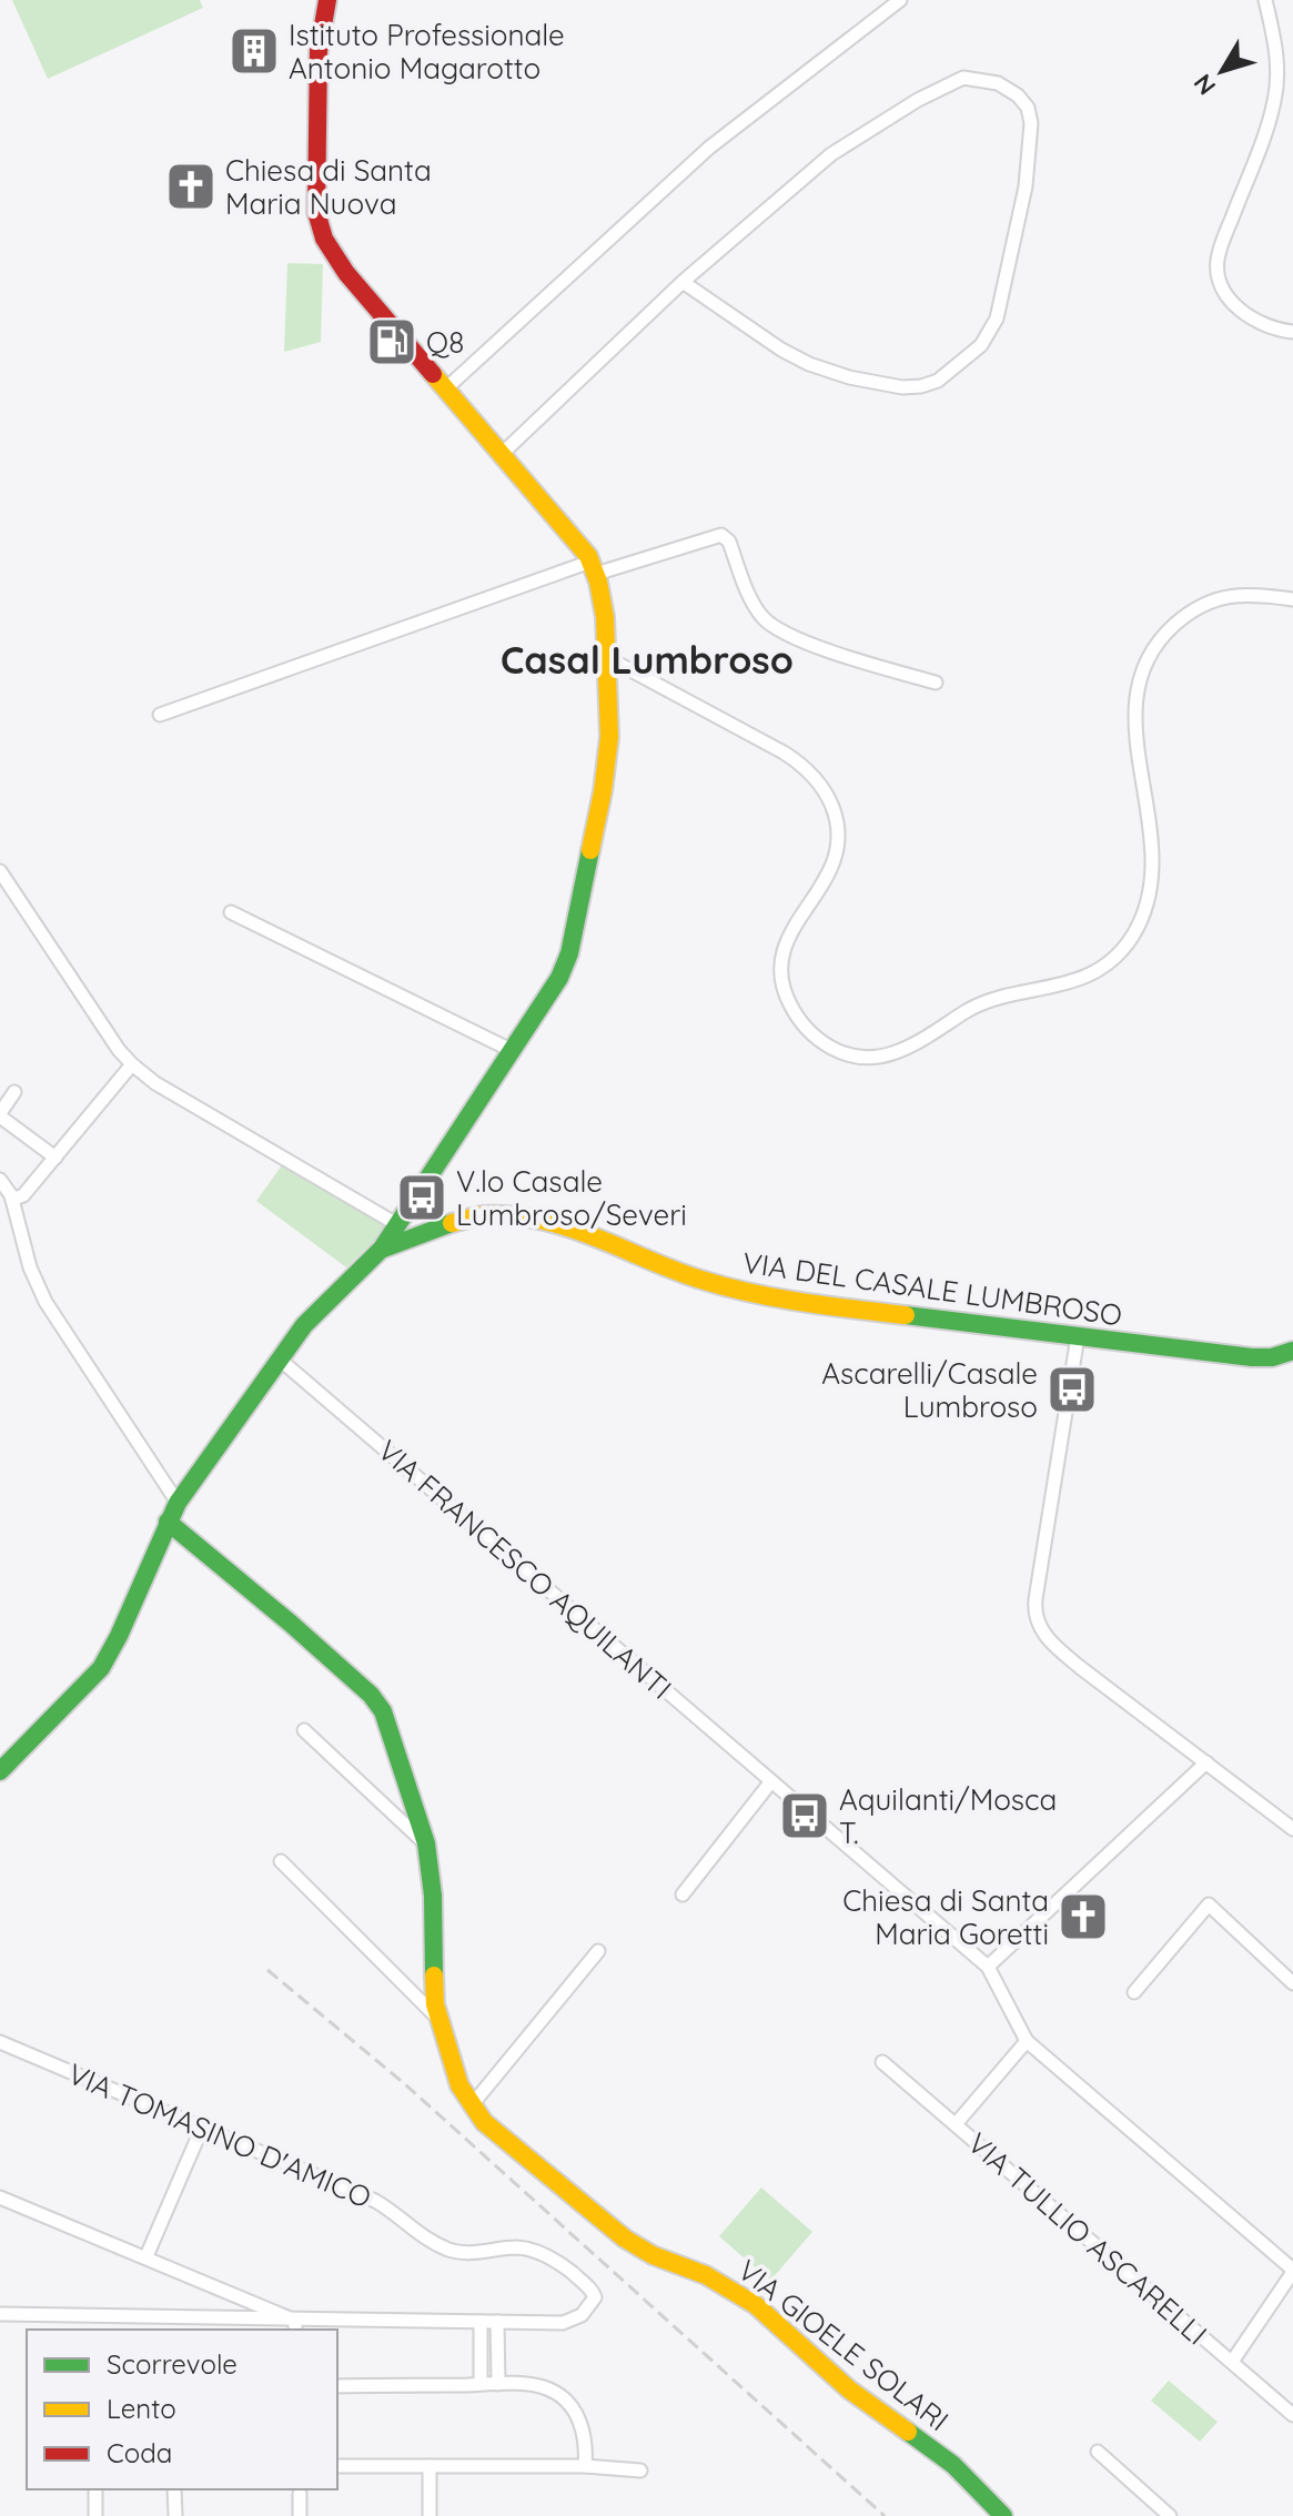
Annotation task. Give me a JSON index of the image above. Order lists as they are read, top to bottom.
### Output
{
  "streets": {
    "street": [
      "VIA DEL CASALE LUMBROSO",
      "VIA FRANCESCO AQUILANTI",
      "VIA TOMASINO D'AMICO",
      "VIA TULLIO ASCARELLI",
      "VIA GIOELE SOLARI"
    ]
  },
  "crossings": [
    ["VIA DEL CASALE LUMBROSO", "VIA FRANCESCO AQUILANTI"],
    ["VIA DEL CASALE LUMBROSO", "VIA GIOELE SOLARI"]
  ],
  "districts": ["Casal Lumbroso"],
  "places": {
    "building": ["Istituto Professionale Antonio Magarotto"],
    "church": ["Chiesa di Santa Maria Nuova", "Chiesa di Santa Maria Goretti"],
    "fuel station": ["Q8"],
    "bus stop": ["V.lo Casale Lumbroso/Severi", "Ascarelli/Casale Lumbroso", "Aquilanti/Mosca T."]
  },
  "legend": ["Scorrevole", "Lento", "Coda"],
  "north": "bottom left"
}
